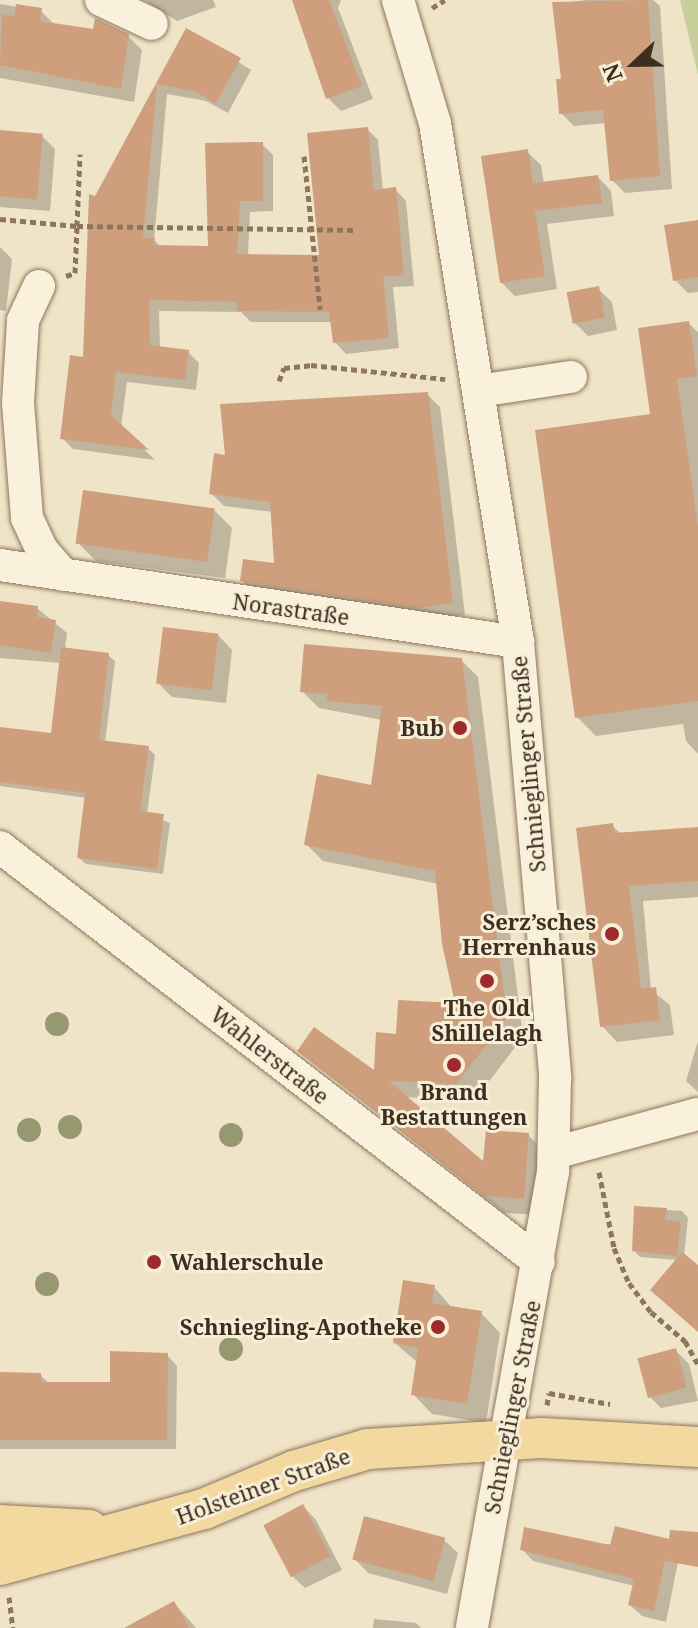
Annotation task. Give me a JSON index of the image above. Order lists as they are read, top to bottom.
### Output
{
  "streets": {
    "main road": ["Holsteiner Straße"],
    "street": ["Norastraße", "Schnieglinger Straße", "Wahlerstraße"]
  },
  "crossings": [
    ["Norastraße", "Schnieglinger Straße"],
    ["Schnieglinger Straße", "Wahlerstraße"],
    ["Schnieglinger Straße", "Holsteiner Straße"]
  ],
  "places": [
    "Bub",
    "Serz’sches Herrenhaus",
    "The Old Shillelagh",
    "Brand Bestattungen",
    "Wahlerschule",
    "Schniegling-Apotheke"
  ],
  "north": "left"
}
